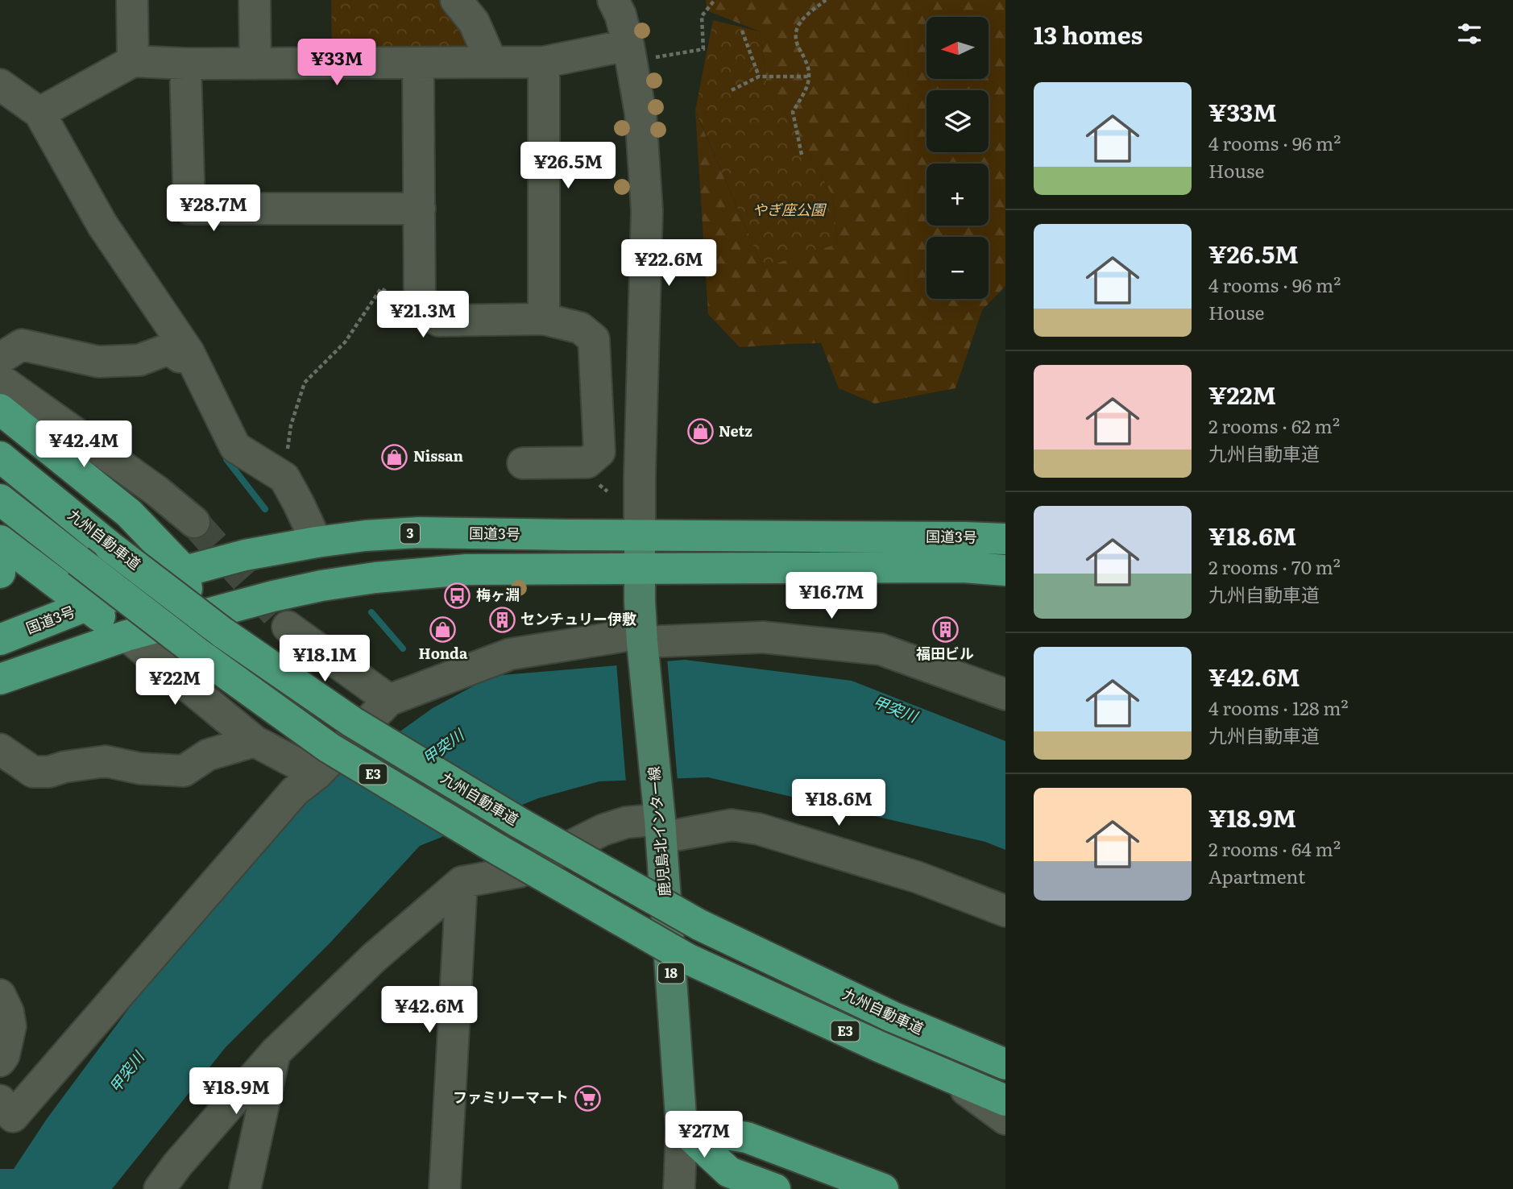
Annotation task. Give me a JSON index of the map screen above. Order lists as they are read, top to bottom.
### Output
{
  "streets": {
    "highway": [
      "3",
      "国道3号",
      "九州自動車道",
      "E3"
    ],
    "main road": ["鹿児島北インター線", "18"]
  },
  "crossings": [
    ["国道3号", "鹿児島北インター線"]
  ],
  "water": ["甲突川"],
  "parks": ["やぎ座公園"],
  "places": {
    "shop": ["Netz", "Nissan", "Honda"],
    "bus stop": ["梅ヶ淵"],
    "building": ["センチュリー伊敷", "福田ビル"],
    "supermarket": ["ファミリーマート"]
  },
  "north": "left",
  "page": {
    "heading": "13 homes",
    "map_buttons": ["+", "−"],
    "price": [
      "¥33M",
      "¥26.5M",
      "¥28.7M",
      "¥22.6M",
      "¥21.3M",
      "¥42.4M",
      "¥16.7M",
      "¥18.1M",
      "¥22M",
      "¥18.6M",
      "¥42.6M",
      "¥18.9M",
      "¥27M"
    ],
    "list": [
      {
        "name": "¥33M",
        "note": "4 rooms · 96 m² · House"
      },
      {
        "name": "¥26.5M",
        "note": "4 rooms · 96 m² · House"
      },
      {
        "name": "¥22M",
        "note": "2 rooms · 62 m² · 九州自動車道"
      },
      {
        "name": "¥18.6M",
        "note": "2 rooms · 70 m² · 九州自動車道"
      },
      {
        "name": "¥42.6M",
        "note": "4 rooms · 128 m² · 九州自動車道"
      },
      {
        "name": "¥18.9M",
        "note": "2 rooms · 64 m² · Apartment"
      }
    ]
  }
}
